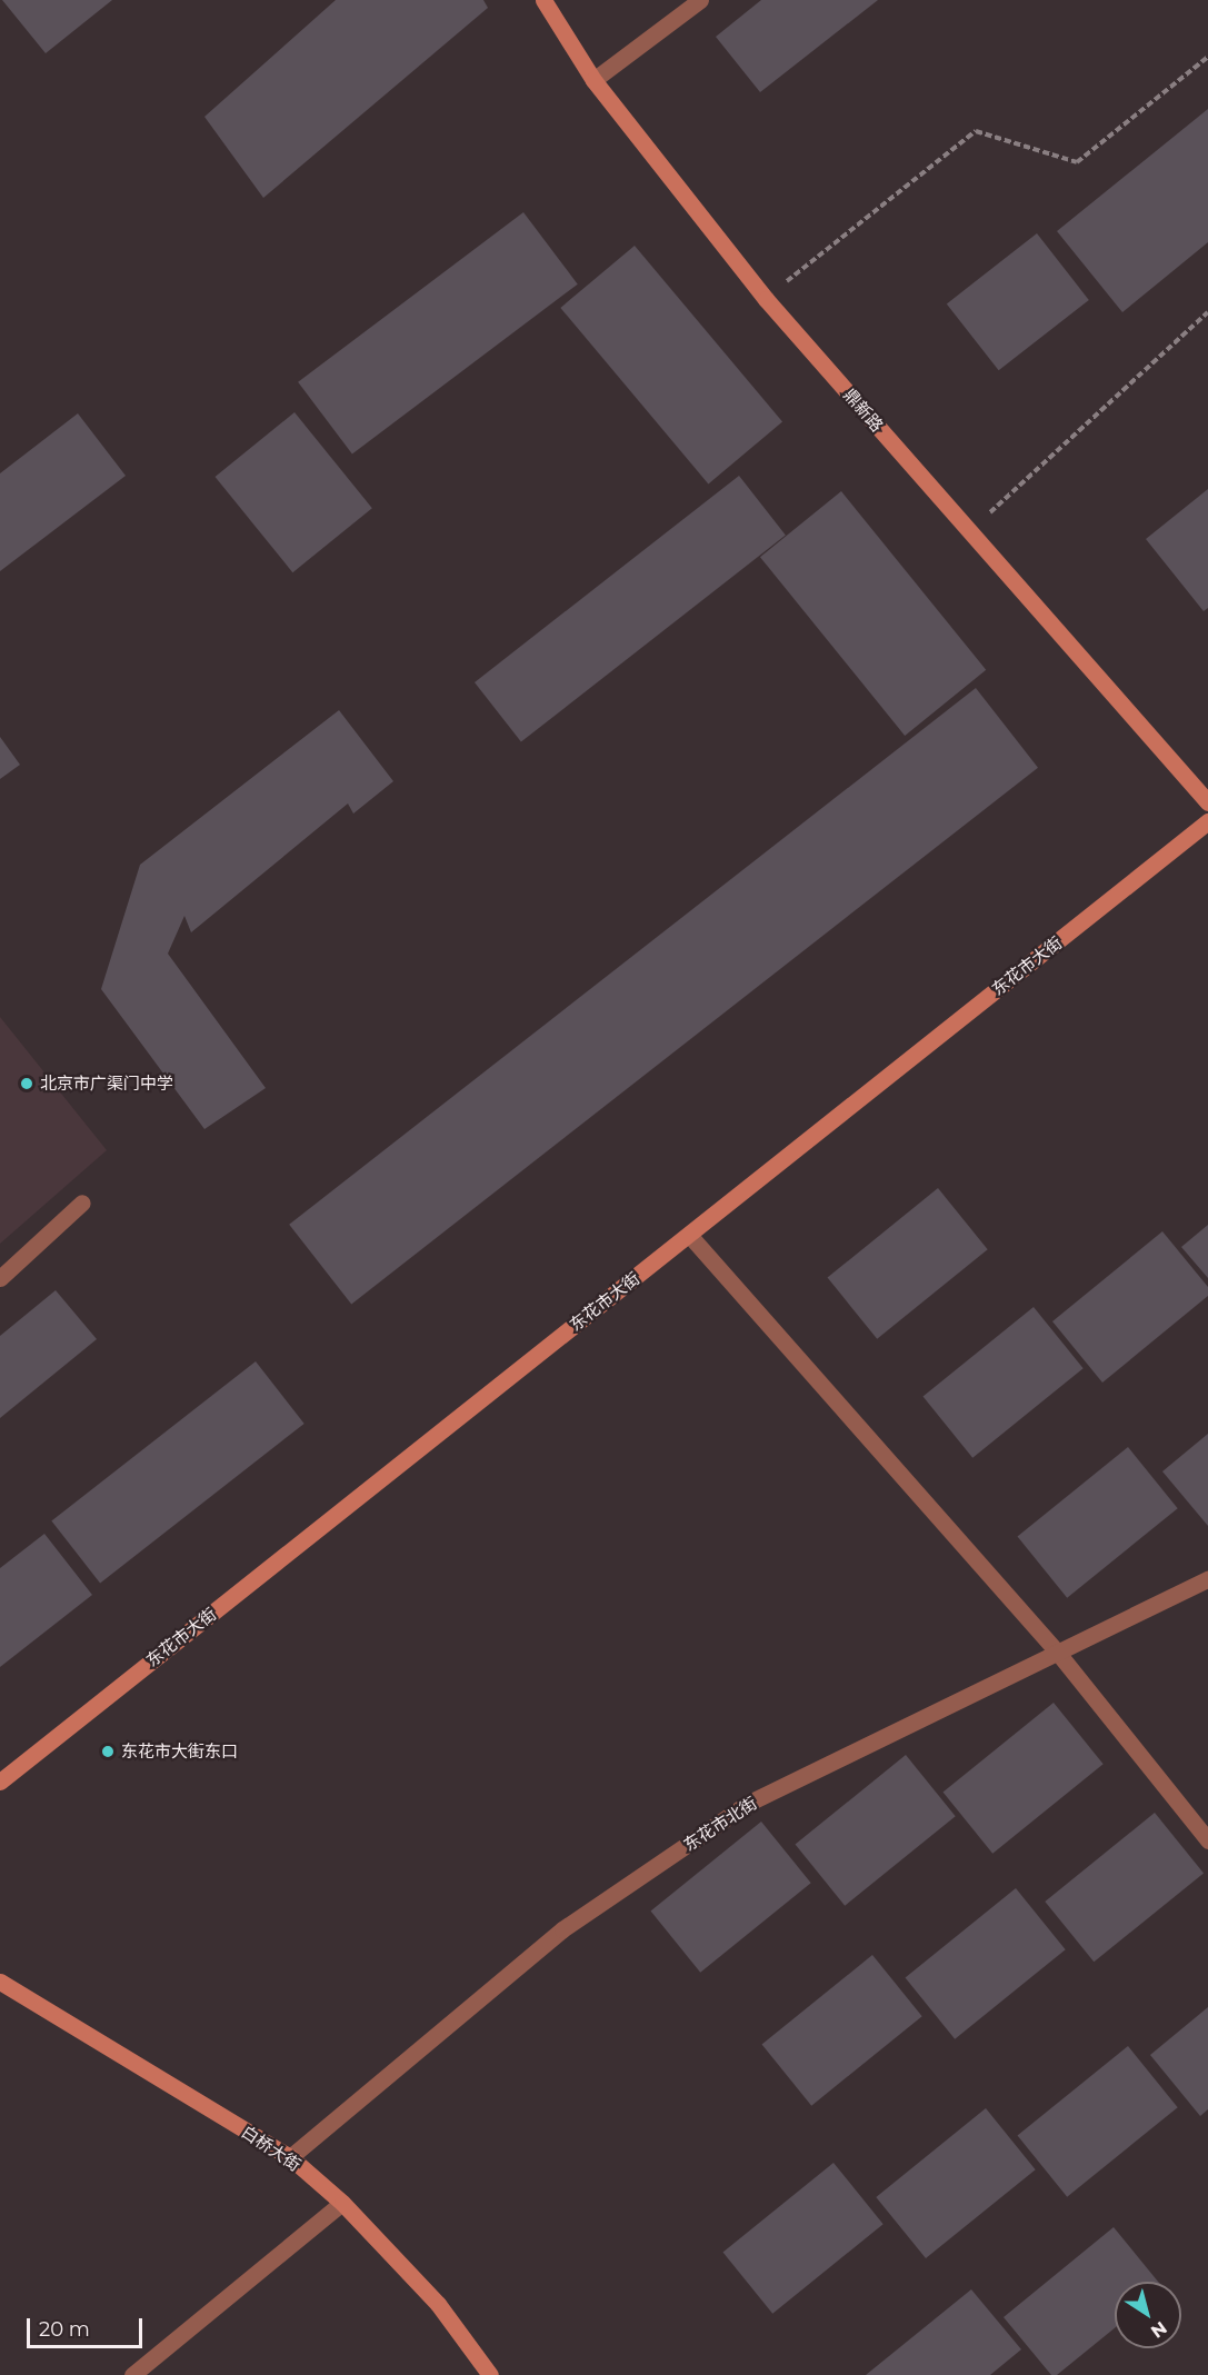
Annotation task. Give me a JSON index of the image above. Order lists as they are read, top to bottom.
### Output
{
  "streets": {
    "street": [
      "鼎新路",
      "东花市大街",
      "东花市北街",
      "白桥大街"
    ]
  },
  "crossings": [
    ["东花市北街", "白桥大街"]
  ],
  "places": ["北京市广渠门中学", "东花市大街东口"],
  "scale_bar": "20 m",
  "north": "bottom right"
}
